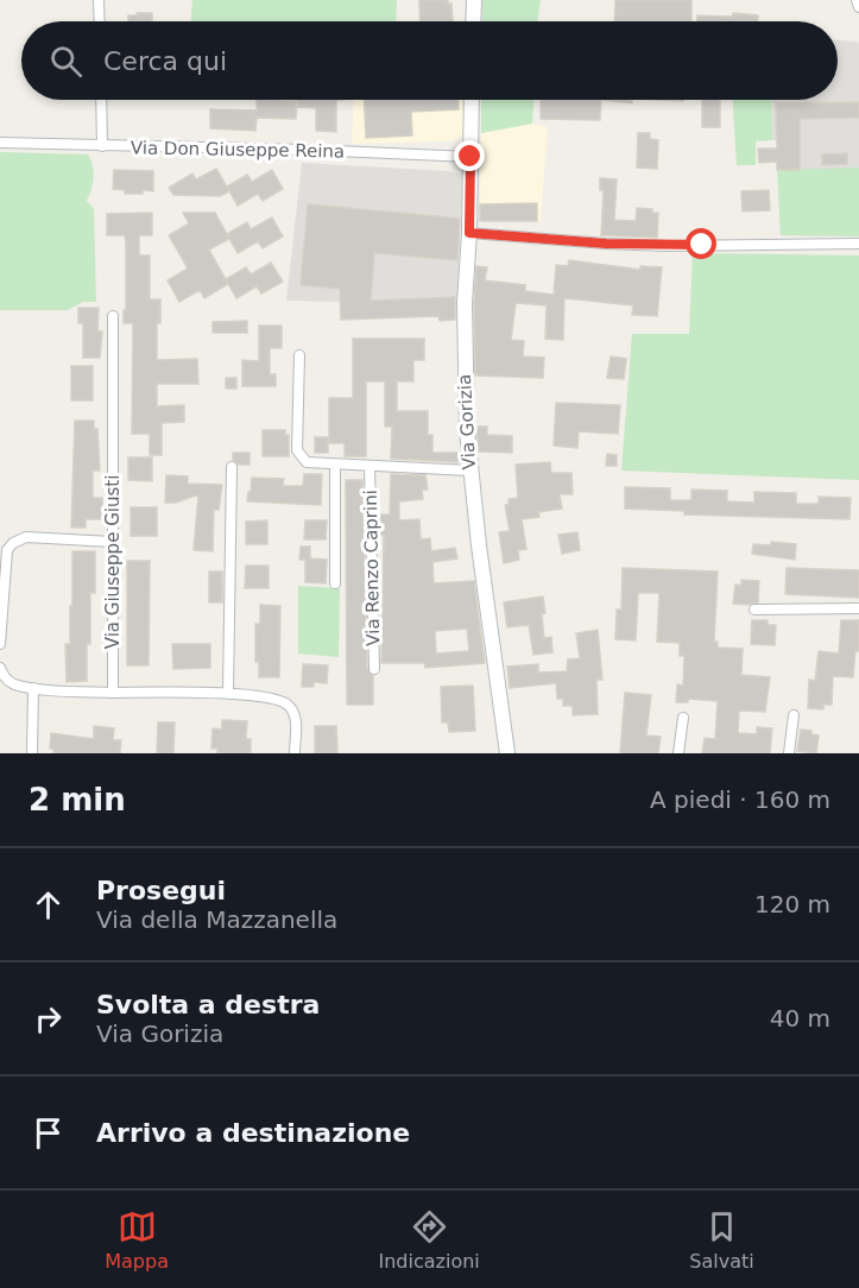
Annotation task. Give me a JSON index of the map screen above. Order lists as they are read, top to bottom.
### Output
{
  "streets": {
    "street": [
      "Via Don Giuseppe Reina",
      "Via Gorizia",
      "Via Giuseppe Giusti",
      "Via Renzo Caprini"
    ]
  },
  "crossings": [
    ["Via Don Giuseppe Reina", "Via Gorizia"],
    ["Via Gorizia", "Via Renzo Caprini"]
  ],
  "page": {
    "search": "Cerca qui",
    "heading": ["2 min", "A piedi · 160 m"],
    "list": [
      ["Prosegui", "Via della Mazzanella", "120 m"],
      ["Svolta a destra", "Via Gorizia", "40 m"],
      "Arrivo a destinazione"
    ],
    "nav": ["Mappa", "Indicazioni", "Salvati"]
  }
}
